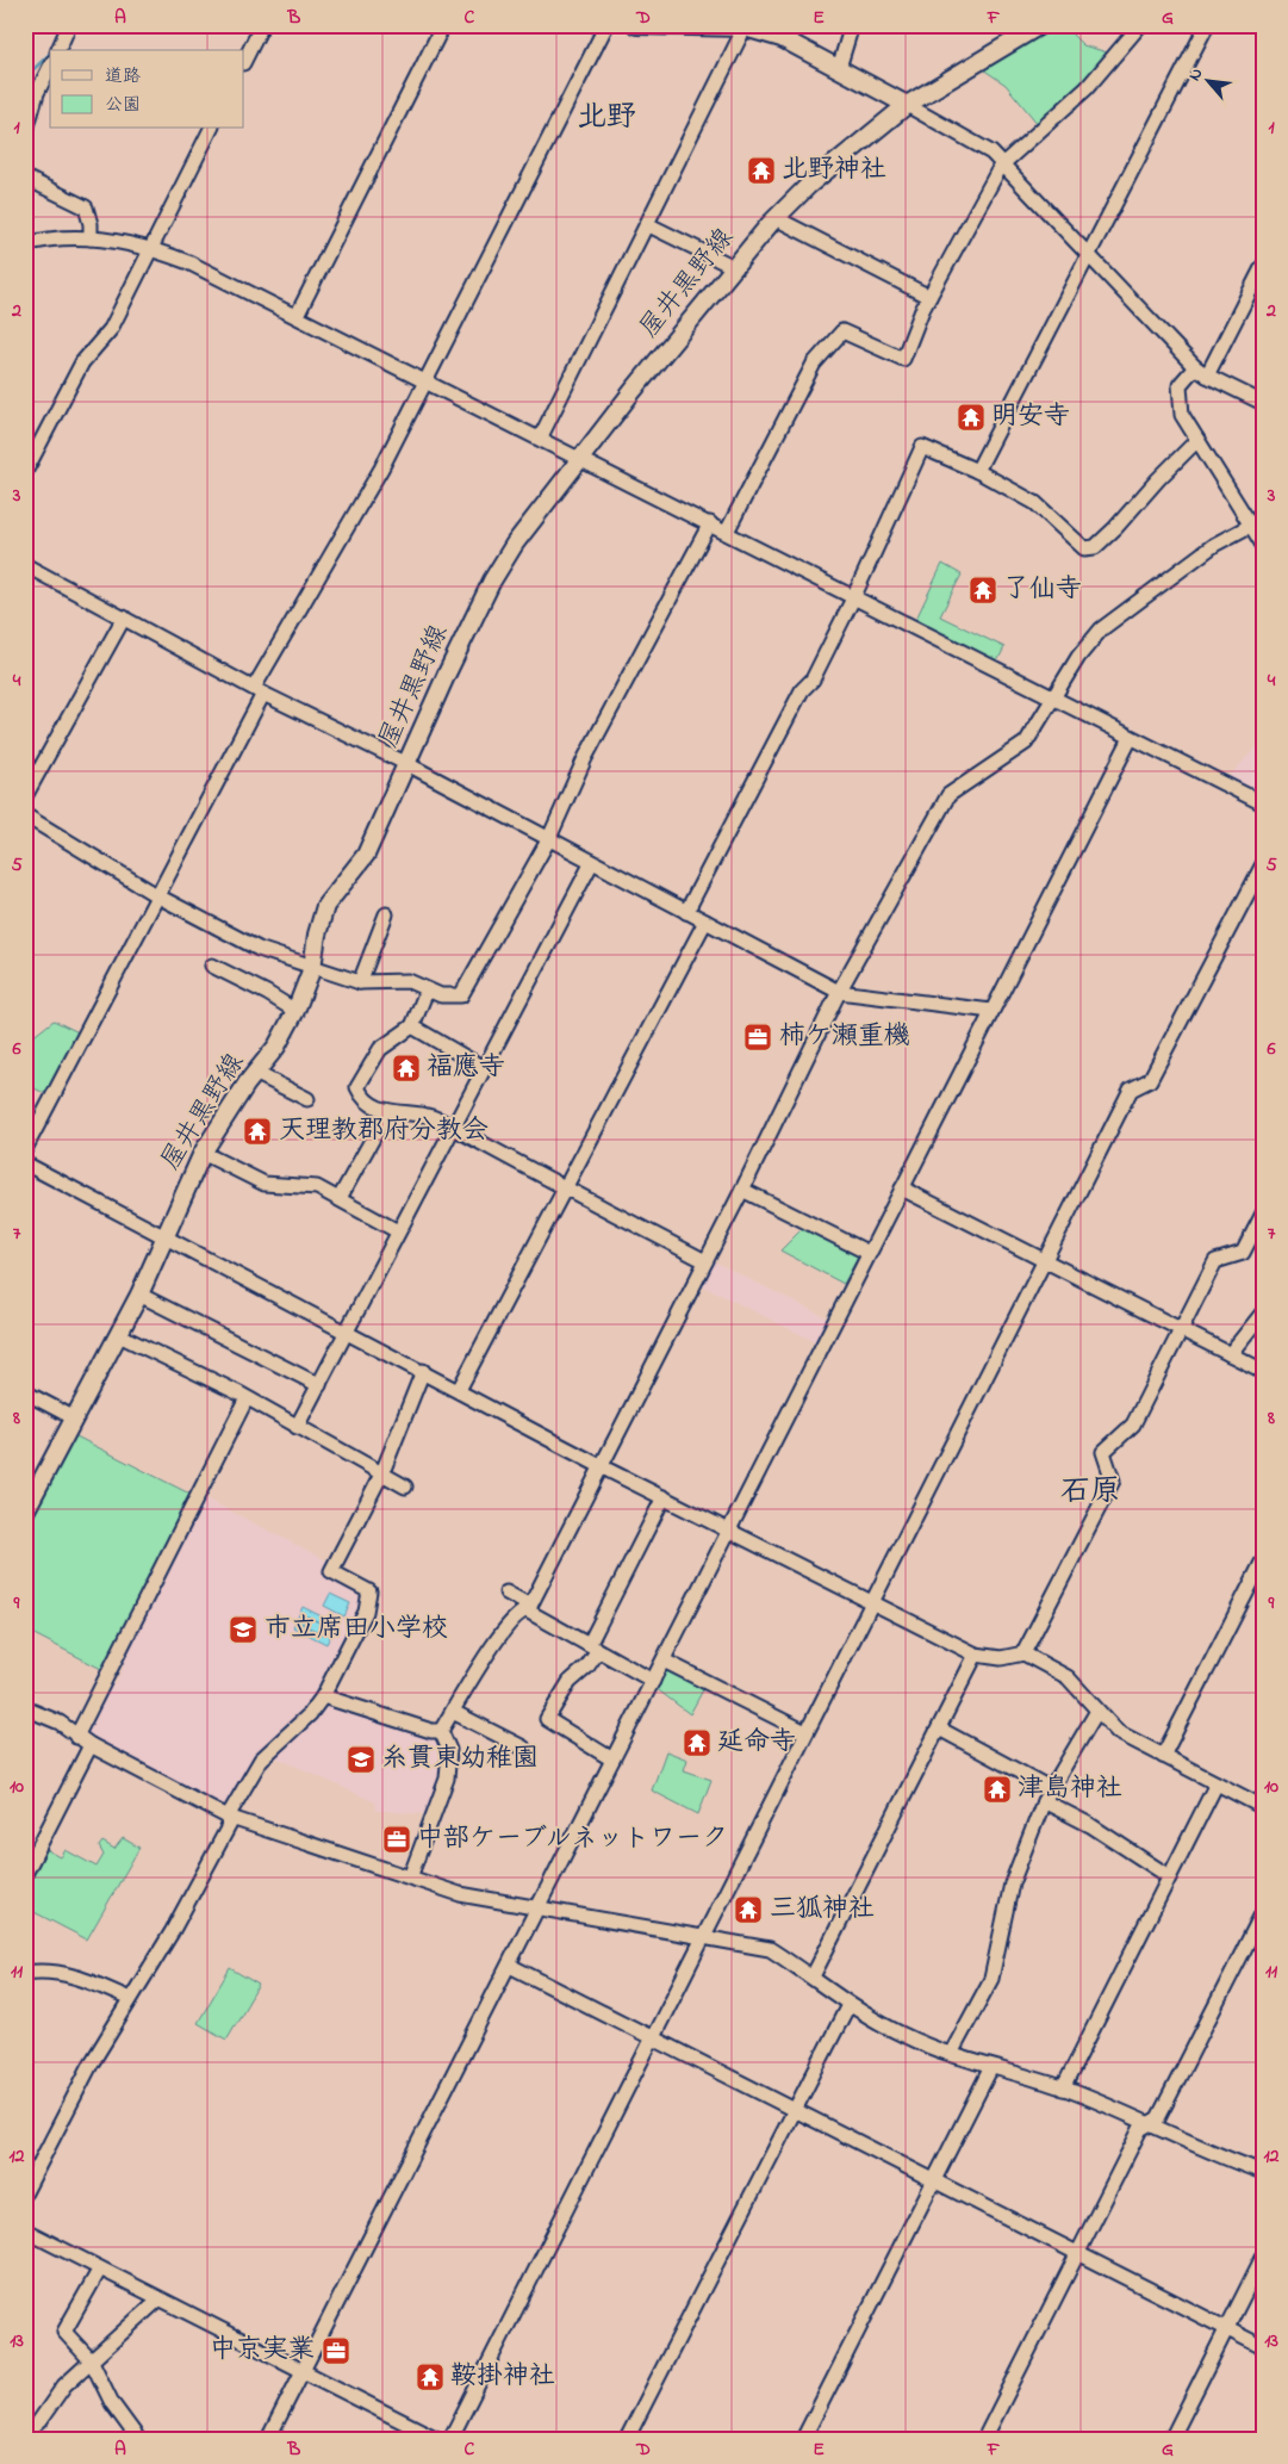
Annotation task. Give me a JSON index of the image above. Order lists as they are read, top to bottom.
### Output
{
  "streets": {
    "main road": ["屋井黒野線"]
  },
  "districts": ["北野", "石原"],
  "places": {
    "temple": [
      "北野神社",
      "明安寺",
      "了仙寺",
      "福應寺",
      "天理教郡府分教会",
      "延命寺",
      "津島神社",
      "三狐神社",
      "鞍掛神社"
    ],
    "office": ["柿ケ瀬重機", "中部ケーブルネットワーク", "中京実業"],
    "school or university": ["市立席田小学校", "糸貫東幼稚園"]
  },
  "legend": ["道路", "公園"],
  "north": "top left",
  "grid": {
    "columns": [
      "A",
      "B",
      "C",
      "D",
      "E",
      "F",
      "G"
    ],
    "rows": [
      "1",
      "2",
      "3",
      "4",
      "5",
      "6",
      "7",
      "8",
      "9",
      "10",
      "11",
      "12",
      "13"
    ]
  }
}
